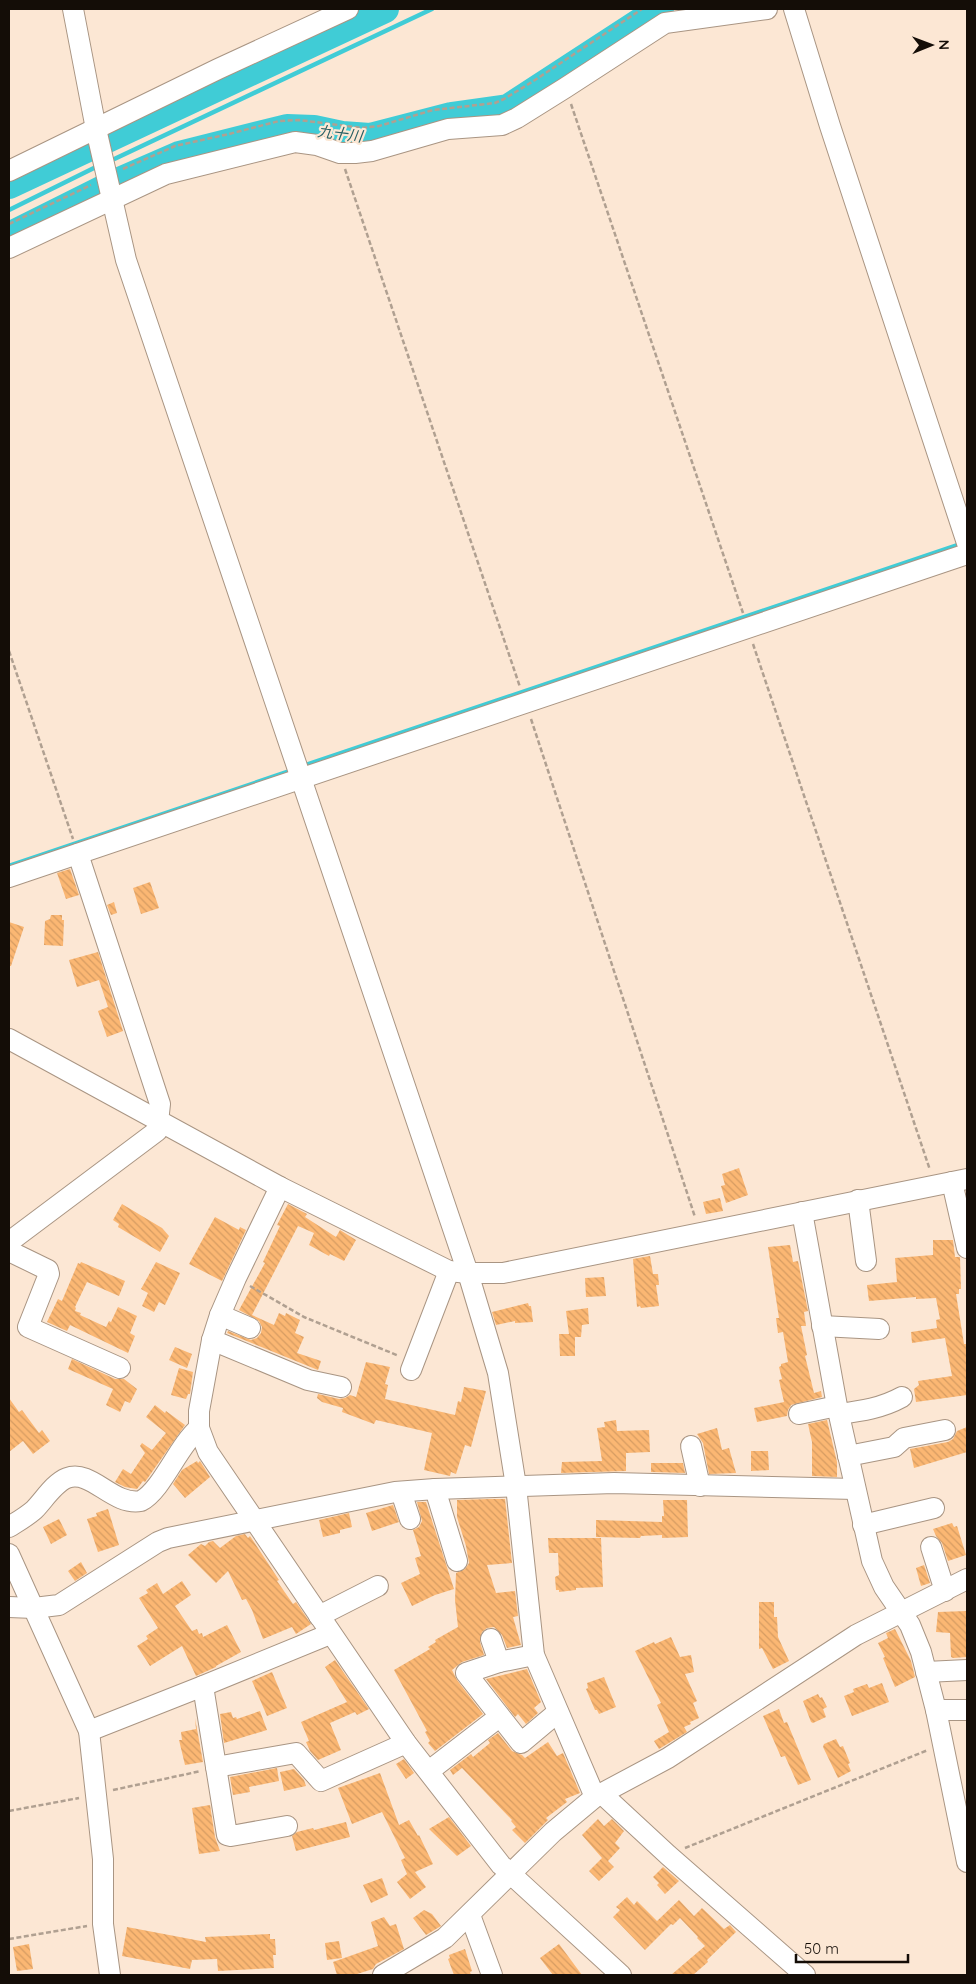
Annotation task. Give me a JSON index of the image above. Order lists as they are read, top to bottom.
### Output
{
  "water": ["九十川"],
  "scale_bar": "50 m",
  "north": "right"
}
